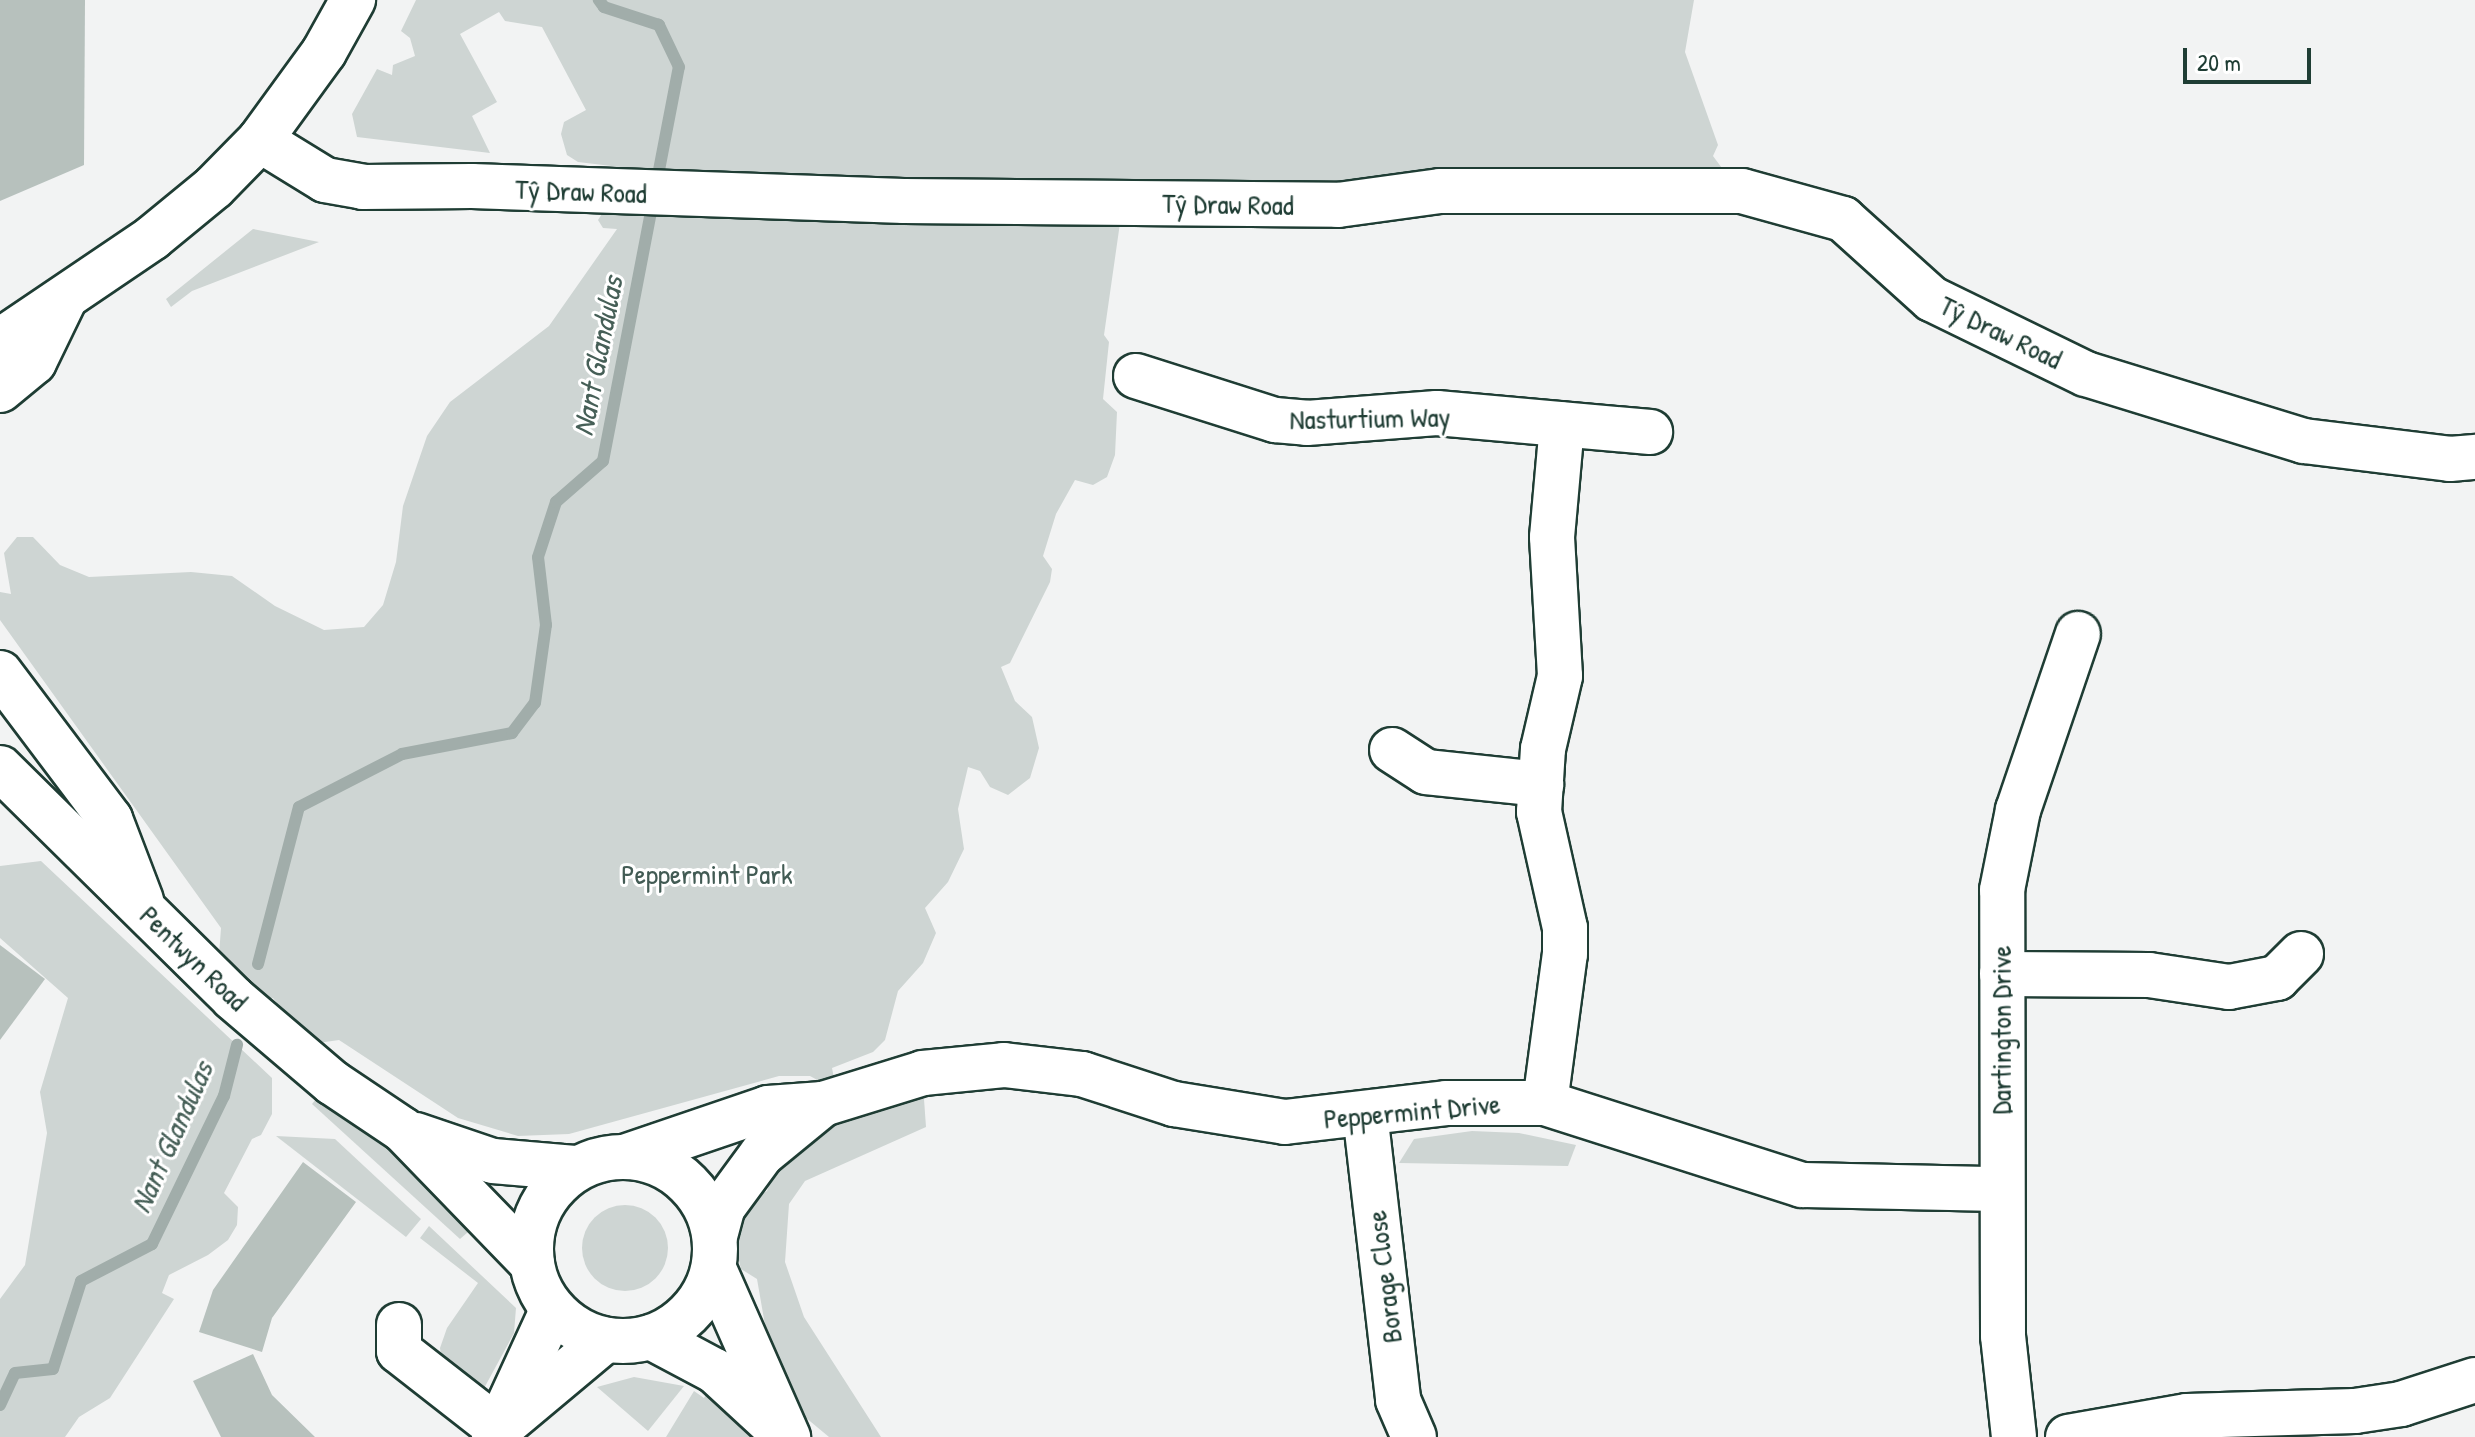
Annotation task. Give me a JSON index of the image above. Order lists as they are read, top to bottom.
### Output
{
  "streets": {
    "street": [
      "Tŷ Draw Road",
      "Nasturtium Way",
      "Pentwyn Road",
      "Dartington Drive",
      "Peppermint Drive",
      "Borage Close"
    ]
  },
  "crossings": [
    ["Pentwyn Road", "Peppermint Drive"],
    ["Dartington Drive", "Peppermint Drive"],
    ["Peppermint Drive", "Borage Close"]
  ],
  "water": ["Nant Glandulas"],
  "parks": ["Peppermint Park"],
  "scale_bar": "20 m"
}
